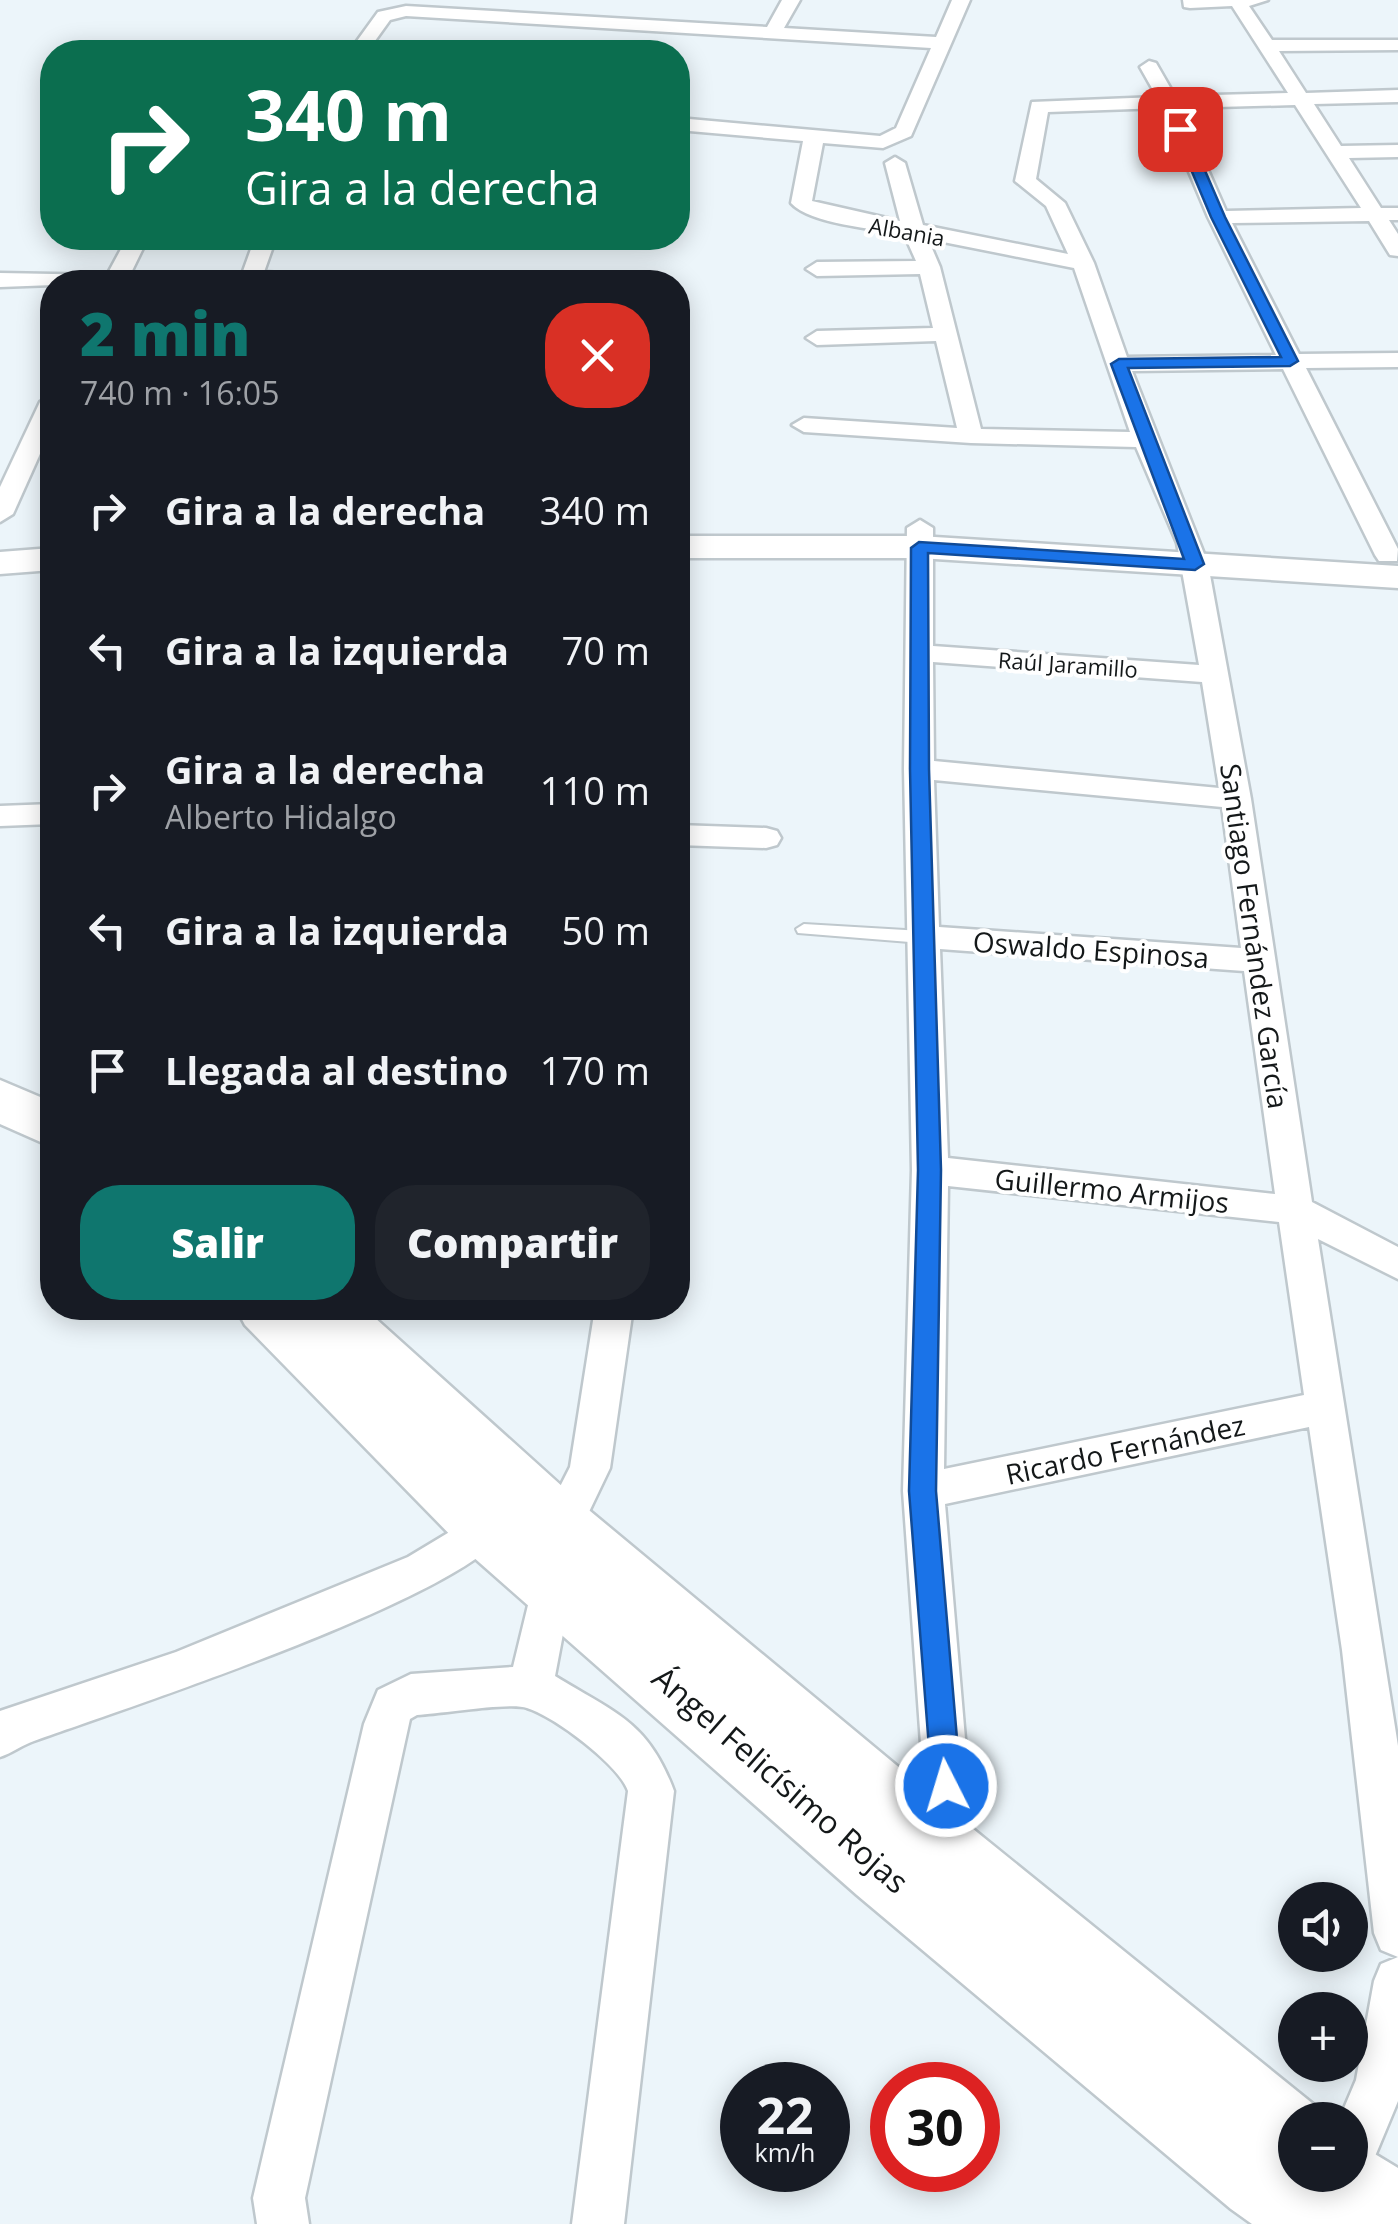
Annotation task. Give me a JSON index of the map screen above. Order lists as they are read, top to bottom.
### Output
{
  "streets": {
    "highway": ["Ángel Felicísimo Rojas"],
    "street": [
      "Albania",
      "Raúl Jaramillo",
      "Santiago Fernández García",
      "Oswaldo Espinosa",
      "Guillermo Armijos",
      "Ricardo Fernández"
    ]
  },
  "crossings": [
    ["Albania", "Santiago Fernández García"],
    ["Raúl Jaramillo", "Santiago Fernández García"],
    ["Santiago Fernández García", "Oswaldo Espinosa"],
    ["Santiago Fernández García", "Guillermo Armijos"],
    ["Santiago Fernández García", "Ricardo Fernández"]
  ],
  "page": {
    "turn": ["340 m", "Gira a la derecha"],
    "heading": ["2 min", "740 m · 16:05"],
    "list": [
      {
        "name": "Gira a la derecha",
        "value": "340 m"
      },
      {
        "name": "Gira a la izquierda",
        "value": "70 m"
      },
      {
        "name": "Gira a la derecha",
        "note": "Alberto Hidalgo",
        "value": "110 m"
      },
      {
        "name": "Gira a la izquierda",
        "value": "50 m"
      },
      {
        "name": "Llegada al destino",
        "value": "170 m"
      }
    ],
    "buttons": ["Salir", "Compartir"],
    "map_buttons": ["+", "−"],
    "speed": "22 km/h",
    "limit": "30"
  }
}
